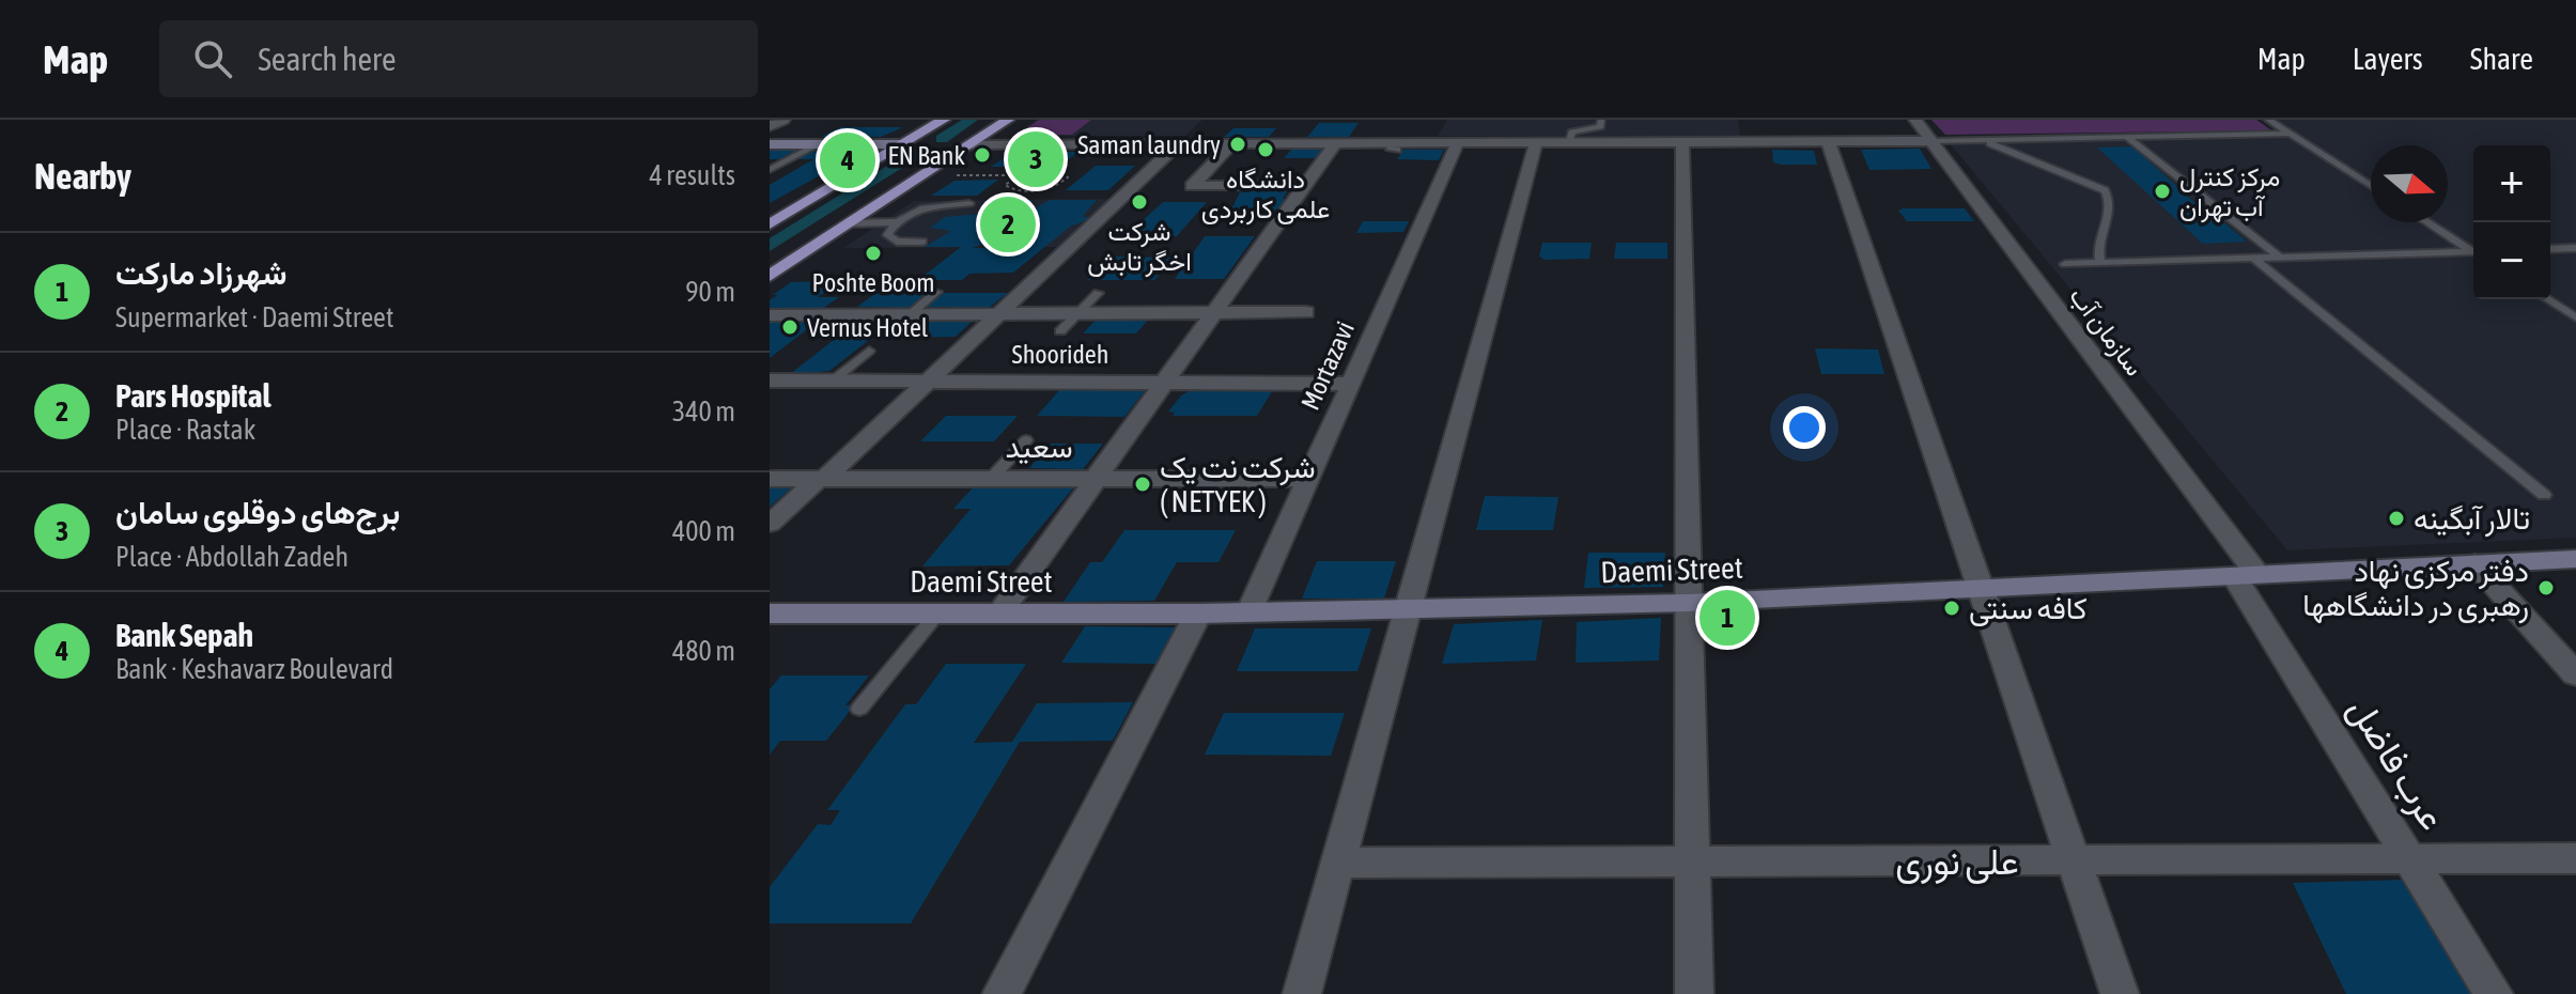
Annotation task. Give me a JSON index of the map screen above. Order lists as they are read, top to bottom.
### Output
{
  "streets": {
    "street": [
      "سازمان آب",
      "Shoorideh",
      "Mortazavi",
      "سعید",
      "Daemi Street",
      "عرب فاضل",
      "علی نوری"
    ]
  },
  "crossings": [
    ["سازمان آب", "Daemi Street"],
    ["سازمان آب", "عرب فاضل"],
    ["Shoorideh", "Mortazavi"],
    ["Mortazavi", "سعید"],
    ["Mortazavi", "Daemi Street"],
    ["Daemi Street", "عرب فاضل"],
    ["عرب فاضل", "علی نوری"]
  ],
  "places": [
    "Saman laundry",
    "دانشگاه علمی کاربردی",
    "EN Bank",
    "مرکز کنترل آب تهران",
    "شرکت اخگر تابش",
    "Poshte Boom",
    "Vernus Hotel",
    "شرکت نت یک ( NETYEK )",
    "تالار آبگینه",
    "دفتر مرکزی نهاد رهبری در دانشگاهها",
    "کافه سنتی"
  ],
  "north": "right",
  "page": {
    "header": "Map",
    "search": "Search here",
    "nav": ["Map", "Layers", "Share"],
    "heading": ["Nearby", "4 results"],
    "pins": [
      "3",
      "4",
      "2",
      "1"
    ],
    "map_buttons": ["+", "−"],
    "list": [
      {
        "mark": "1",
        "name": "شهرزاد مارکت",
        "note": "Supermarket · Daemi Street",
        "value": "90 m"
      },
      {
        "mark": "2",
        "name": "Pars Hospital",
        "note": "Place · Rastak",
        "value": "340 m"
      },
      {
        "mark": "3",
        "name": "برج‌های دوقلوی سامان",
        "note": "Place · Abdollah Zadeh",
        "value": "400 m"
      },
      {
        "mark": "4",
        "name": "Bank Sepah",
        "note": "Bank · Keshavarz Boulevard",
        "value": "480 m"
      }
    ]
  }
}
